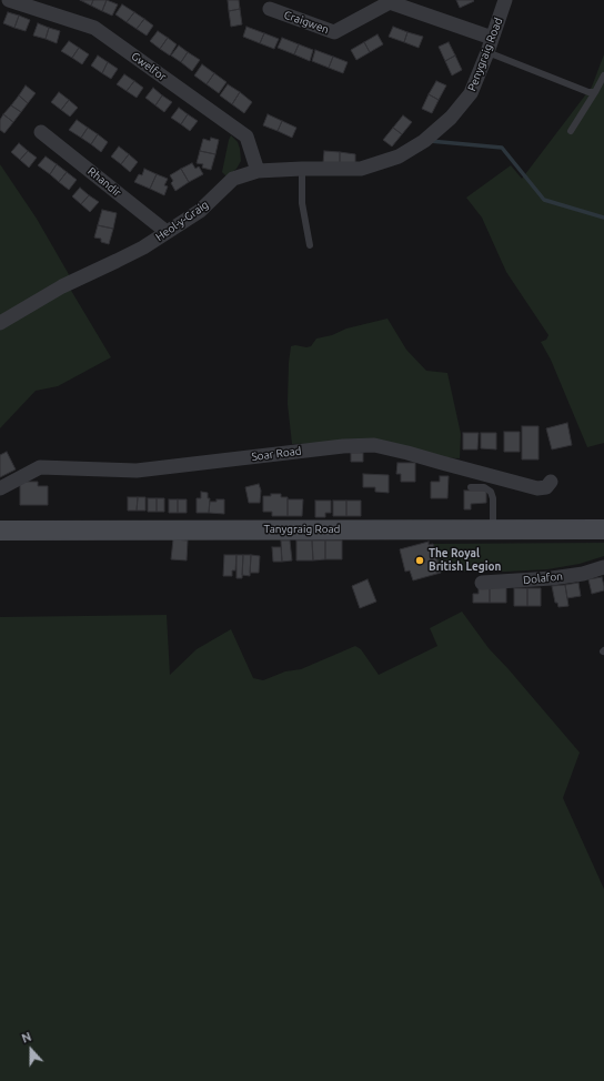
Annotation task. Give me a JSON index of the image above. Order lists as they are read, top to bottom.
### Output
{
  "streets": {
    "main road": ["Tanygraig Road"],
    "street": [
      "Craigwen",
      "Penygraig Road",
      "Gwelfor",
      "Rhandir",
      "Heol-y-Graig",
      "Soar Road",
      "Dolafon"
    ]
  },
  "crossings": [
    ["Craigwen", "Penygraig Road"],
    ["Penygraig Road", "Heol-y-Graig"],
    ["Gwelfor", "Heol-y-Graig"],
    ["Rhandir", "Heol-y-Graig"]
  ],
  "places": ["The Royal British Legion"],
  "north": "top"
}
